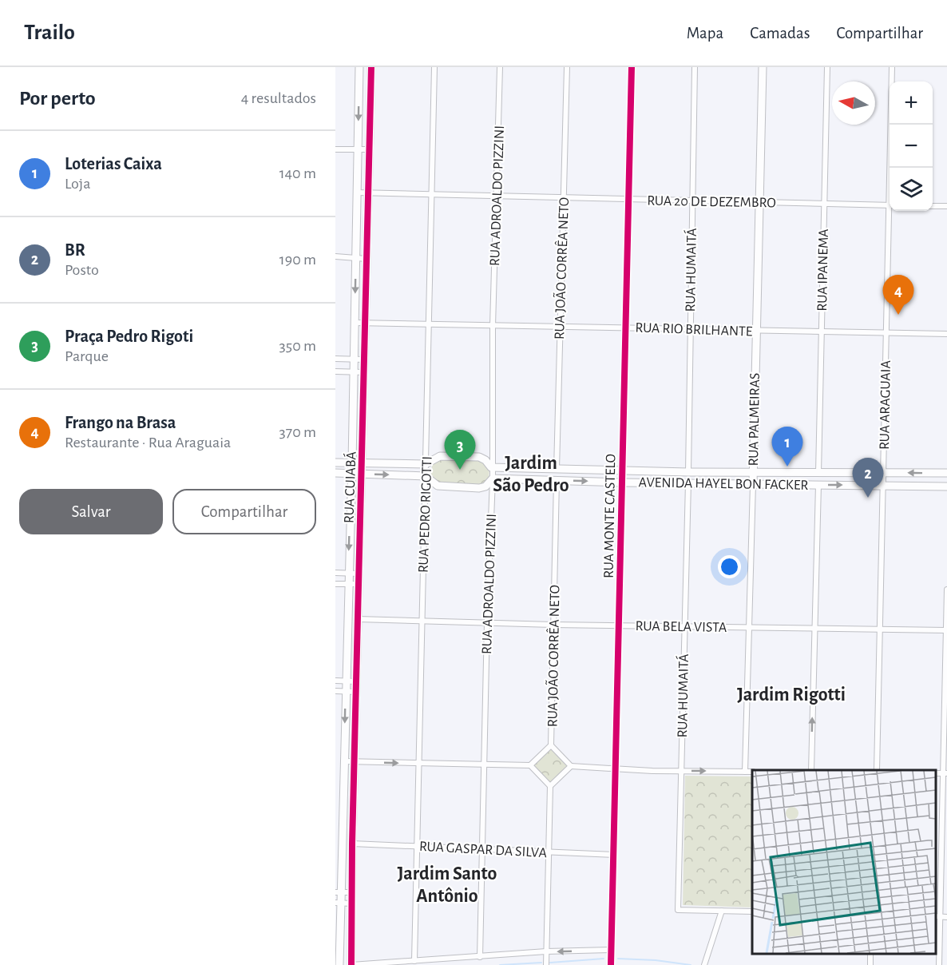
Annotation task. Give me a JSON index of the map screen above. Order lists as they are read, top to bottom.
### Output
{
  "streets": {
    "street": [
      "RUA ADROALDO PIZZINI",
      "RUA 20 DE DEZEMBRO",
      "RUA JOÃO CORRÊA NETO",
      "RUA HUMAITÁ",
      "RUA IPANEMA",
      "RUA RIO BRILHANTE",
      "RUA ARAGUAIA",
      "RUA PALMEIRAS",
      "AVENIDA HAYEL BON FACKER",
      "RUA CUIABÁ",
      "RUA PEDRO RIGOTTI",
      "RUA MONTE CASTELO",
      "RUA BELA VISTA",
      "RUA GASPAR DA SILVA"
    ]
  },
  "crossings": [
    ["RUA ADROALDO PIZZINI", "RUA 20 DE DEZEMBRO"],
    ["RUA ADROALDO PIZZINI", "RUA RIO BRILHANTE"],
    ["RUA ADROALDO PIZZINI", "AVENIDA HAYEL BON FACKER"],
    ["RUA ADROALDO PIZZINI", "RUA BELA VISTA"],
    ["RUA ADROALDO PIZZINI", "RUA GASPAR DA SILVA"],
    ["RUA 20 DE DEZEMBRO", "RUA JOÃO CORRÊA NETO"],
    ["RUA 20 DE DEZEMBRO", "RUA HUMAITÁ"],
    ["RUA 20 DE DEZEMBRO", "RUA IPANEMA"],
    ["RUA 20 DE DEZEMBRO", "RUA PALMEIRAS"],
    ["RUA 20 DE DEZEMBRO", "RUA CUIABÁ"],
    ["RUA 20 DE DEZEMBRO", "RUA PEDRO RIGOTTI"],
    ["RUA 20 DE DEZEMBRO", "RUA MONTE CASTELO"],
    ["RUA JOÃO CORRÊA NETO", "RUA RIO BRILHANTE"],
    ["RUA JOÃO CORRÊA NETO", "AVENIDA HAYEL BON FACKER"],
    ["RUA JOÃO CORRÊA NETO", "RUA BELA VISTA"],
    ["RUA HUMAITÁ", "RUA RIO BRILHANTE"],
    ["RUA HUMAITÁ", "AVENIDA HAYEL BON FACKER"],
    ["RUA HUMAITÁ", "RUA BELA VISTA"],
    ["RUA IPANEMA", "RUA RIO BRILHANTE"],
    ["RUA IPANEMA", "AVENIDA HAYEL BON FACKER"],
    ["RUA RIO BRILHANTE", "RUA ARAGUAIA"],
    ["RUA RIO BRILHANTE", "RUA PALMEIRAS"],
    ["RUA RIO BRILHANTE", "RUA CUIABÁ"],
    ["RUA RIO BRILHANTE", "RUA PEDRO RIGOTTI"],
    ["RUA RIO BRILHANTE", "RUA MONTE CASTELO"],
    ["RUA ARAGUAIA", "AVENIDA HAYEL BON FACKER"],
    ["RUA ARAGUAIA", "RUA BELA VISTA"],
    ["RUA PALMEIRAS", "AVENIDA HAYEL BON FACKER"],
    ["RUA PALMEIRAS", "RUA BELA VISTA"],
    ["AVENIDA HAYEL BON FACKER", "RUA CUIABÁ"],
    ["AVENIDA HAYEL BON FACKER", "RUA PEDRO RIGOTTI"],
    ["AVENIDA HAYEL BON FACKER", "RUA MONTE CASTELO"],
    ["RUA CUIABÁ", "RUA BELA VISTA"],
    ["RUA CUIABÁ", "RUA GASPAR DA SILVA"],
    ["RUA PEDRO RIGOTTI", "RUA BELA VISTA"],
    ["RUA PEDRO RIGOTTI", "RUA GASPAR DA SILVA"],
    ["RUA MONTE CASTELO", "RUA BELA VISTA"],
    ["RUA MONTE CASTELO", "RUA GASPAR DA SILVA"]
  ],
  "districts": ["Jardim São Pedro", "Jardim Rigotti", "Jardim Santo Antônio"],
  "north": "left",
  "page": {
    "header": "Trailo",
    "nav": ["Mapa", "Camadas", "Compartilhar"],
    "heading": ["Por perto", "4 resultados"],
    "map_buttons": ["+", "−"],
    "list": [
      {
        "mark": "1",
        "name": "Loterias Caixa",
        "note": "Loja",
        "value": "140 m"
      },
      {
        "mark": "2",
        "name": "BR",
        "note": "Posto",
        "value": "190 m"
      },
      {
        "mark": "3",
        "name": "Praça Pedro Rigoti",
        "note": "Parque",
        "value": "350 m"
      },
      {
        "mark": "4",
        "name": "Frango na Brasa",
        "note": "Restaurante · Rua Araguaia",
        "value": "370 m"
      }
    ],
    "pins": [
      "4",
      "1",
      "3",
      "2"
    ],
    "buttons": ["Salvar", "Compartilhar"]
  }
}
